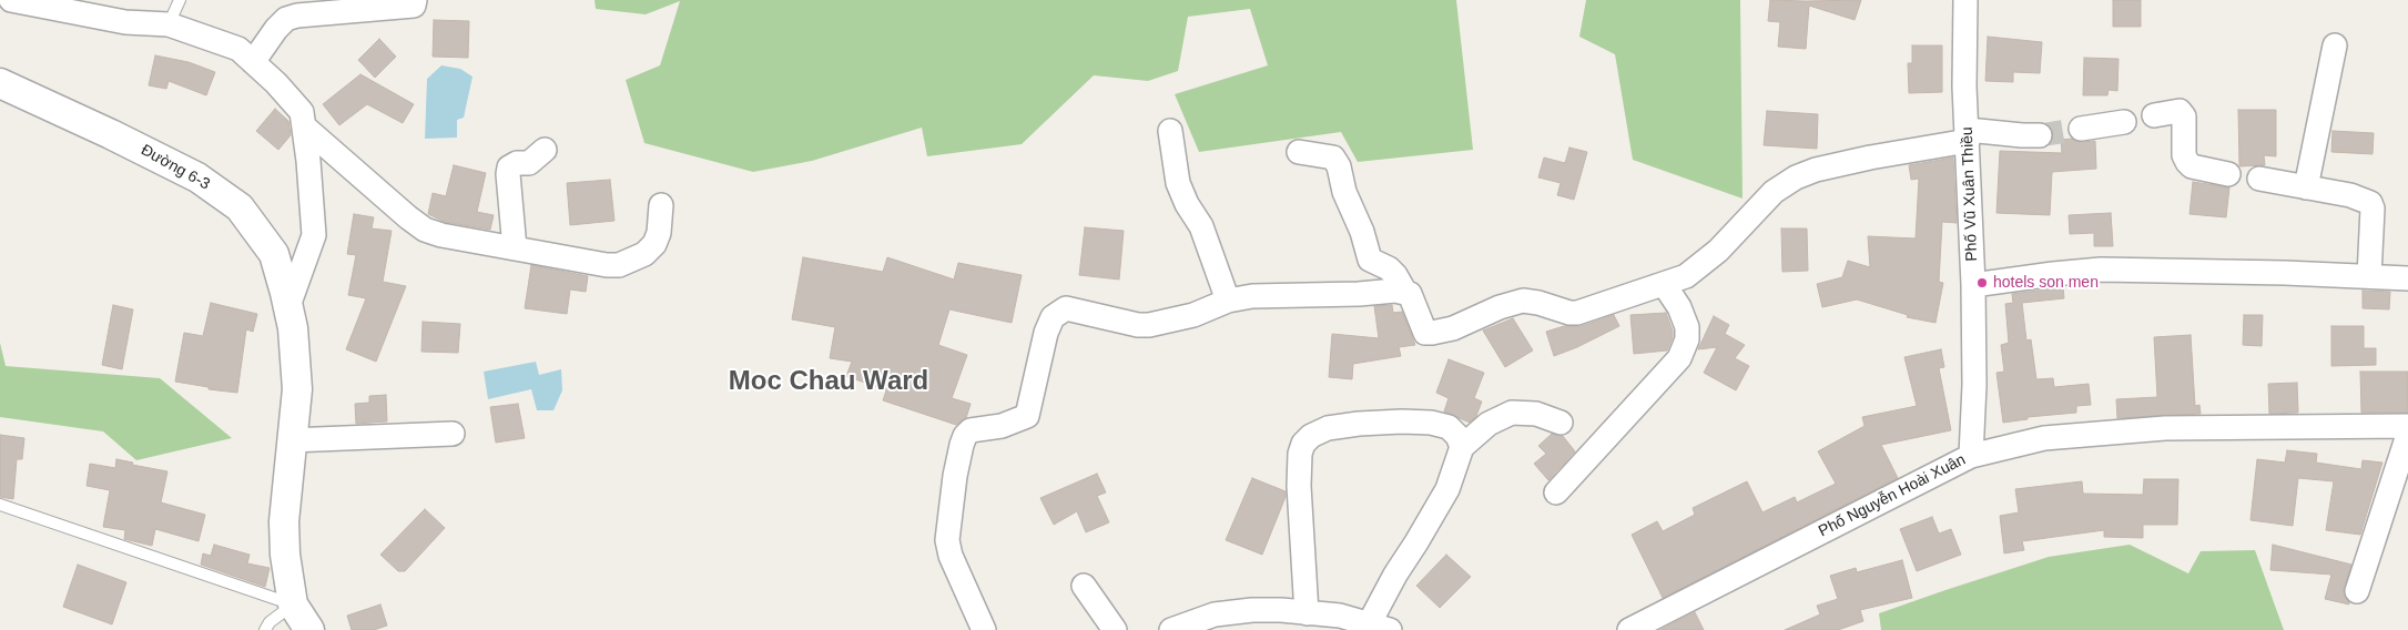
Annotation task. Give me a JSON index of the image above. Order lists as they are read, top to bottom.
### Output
{
  "streets": {
    "street": ["Đường 6-3", "Phố Vũ Xuân Thiều", "Phố Nguyễn Hoài Xuân"]
  },
  "crossings": [
    ["Phố Vũ Xuân Thiều", "Phố Nguyễn Hoài Xuân"]
  ],
  "districts": ["Moc Chau Ward"],
  "places": ["hotels son men"]
}
